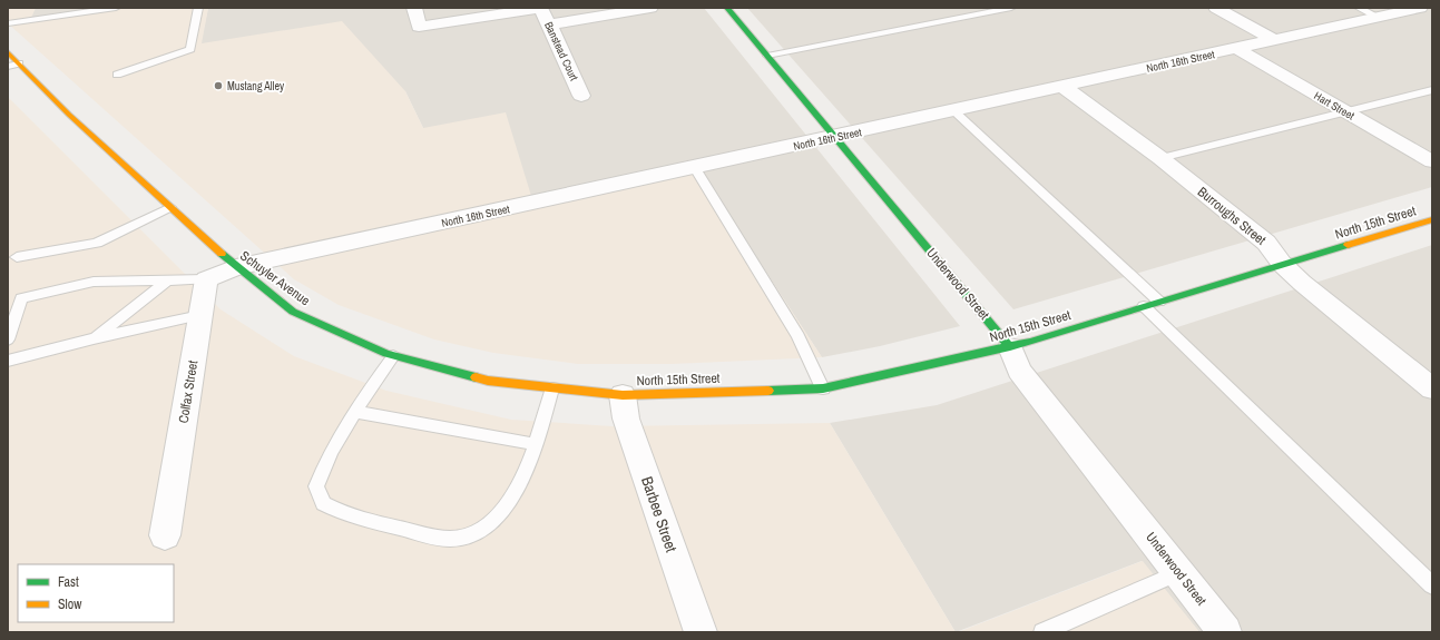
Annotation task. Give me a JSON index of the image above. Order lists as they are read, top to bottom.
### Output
{
  "streets": {
    "main road": ["North 15th Street", "Schuyler Avenue", "Underwood Street"],
    "street": [
      "Banstead Court",
      "North 16th Street",
      "Hart Street",
      "Burroughs Street",
      "Colfax Street",
      "Barbee Street"
    ]
  },
  "crossings": [
    ["North 16th Street", "Hart Street"],
    ["North 16th Street", "Burroughs Street"],
    ["North 16th Street", "Schuyler Avenue"],
    ["North 16th Street", "Underwood Street"],
    ["Burroughs Street", "North 15th Street"],
    ["North 15th Street", "Schuyler Avenue"],
    ["North 15th Street", "Underwood Street"],
    ["North 15th Street", "Barbee Street"],
    ["Schuyler Avenue", "Barbee Street"]
  ],
  "places": ["Mustang Alley"],
  "legend": ["Fast", "Slow"]
}
